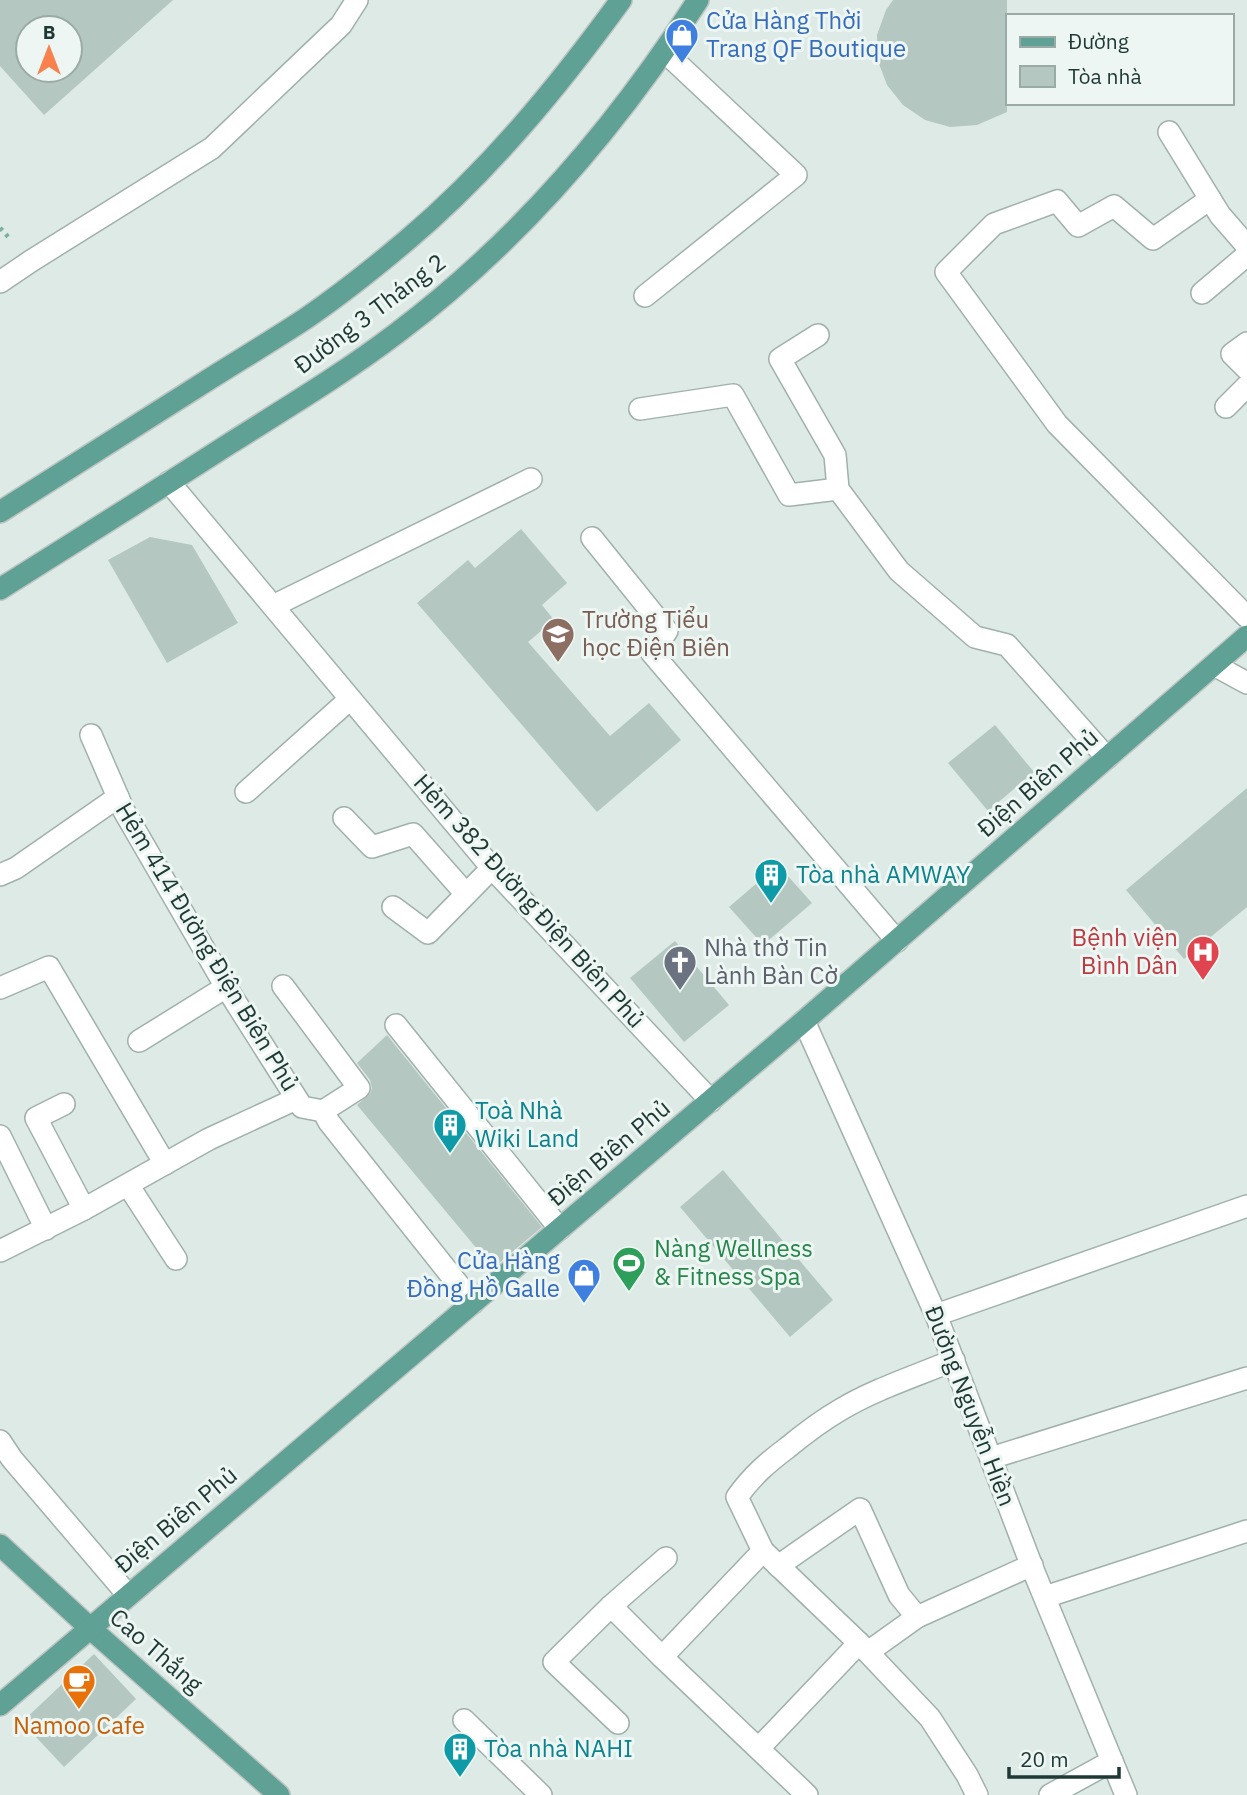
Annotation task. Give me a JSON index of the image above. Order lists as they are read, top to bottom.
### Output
{
  "streets": {
    "main road": ["Đường 3 Tháng 2", "Điện Biên Phủ", "Cao Thắng"],
    "street": ["Hẻm 382 Đường Điện Biên Phủ", "Hẻm 414 Đường Điện Biên Phủ", "Đường Nguyễn Hiền"]
  },
  "crossings": [
    ["Đường 3 Tháng 2", "Hẻm 382 Đường Điện Biên Phủ"],
    ["Điện Biên Phủ", "Hẻm 382 Đường Điện Biên Phủ"],
    ["Điện Biên Phủ", "Hẻm 414 Đường Điện Biên Phủ"],
    ["Điện Biên Phủ", "Đường Nguyễn Hiền"],
    ["Điện Biên Phủ", "Cao Thắng"]
  ],
  "places": {
    "shop": ["Cửa Hàng Thời Trang QF Boutique", "Cửa Hàng Đồng Hồ Galle"],
    "school or university": ["Trường Tiểu học Điện Biên"],
    "building": ["Tòa nhà AMWAY", "Toà Nhà Wiki Land", "Tòa nhà NAHI"],
    "hospital": ["Bệnh viện Bình Dân"],
    "church": ["Nhà thờ Tin Lành Bàn Cờ"],
    "sports": ["Nàng Wellness & Fitness Spa"],
    "cafe": ["Namoo Cafe"]
  },
  "legend": ["Đường", "Tòa nhà"],
  "scale_bar": "20 m",
  "north": "top"
}
